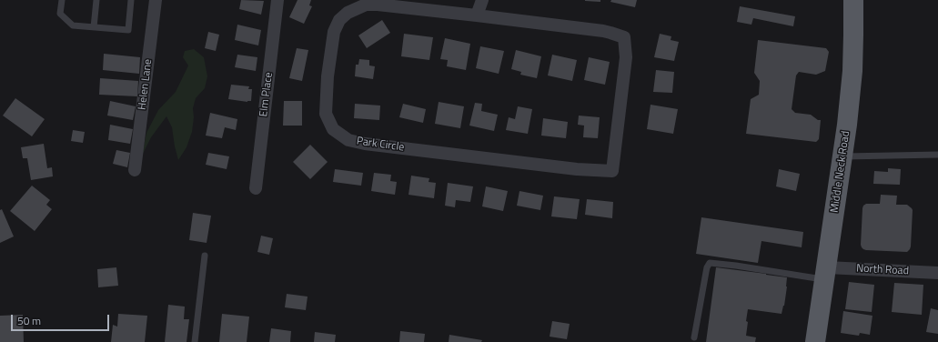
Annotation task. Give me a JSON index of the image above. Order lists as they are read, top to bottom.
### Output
{
  "streets": {
    "main road": ["Middle Neck Road"],
    "street": [
      "Helen Lane",
      "Elm Place",
      "Park Circle",
      "North Road"
    ]
  },
  "crossings": [
    ["Middle Neck Road", "North Road"]
  ],
  "scale_bar": "50 m"
}
